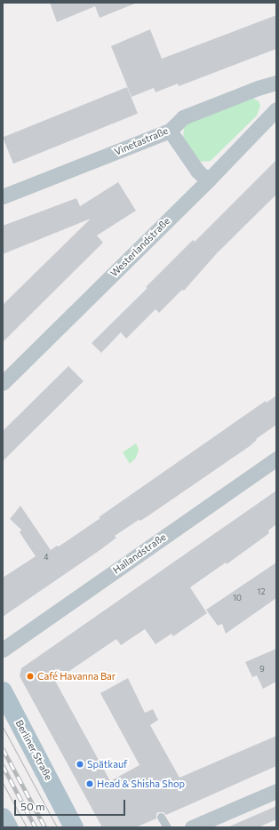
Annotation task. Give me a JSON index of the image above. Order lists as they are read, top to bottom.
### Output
{
  "streets": {
    "main road": ["Berliner Straße"],
    "street": ["Vinetastraße", "Westerlandstraße", "Hallandstraße"]
  },
  "places": ["Café Havanna Bar", "Spätkauf", "Head & Shisha Shop"],
  "house_numbers": [
    "4",
    "12",
    "10",
    "9"
  ],
  "scale_bar": "50 m"
}
